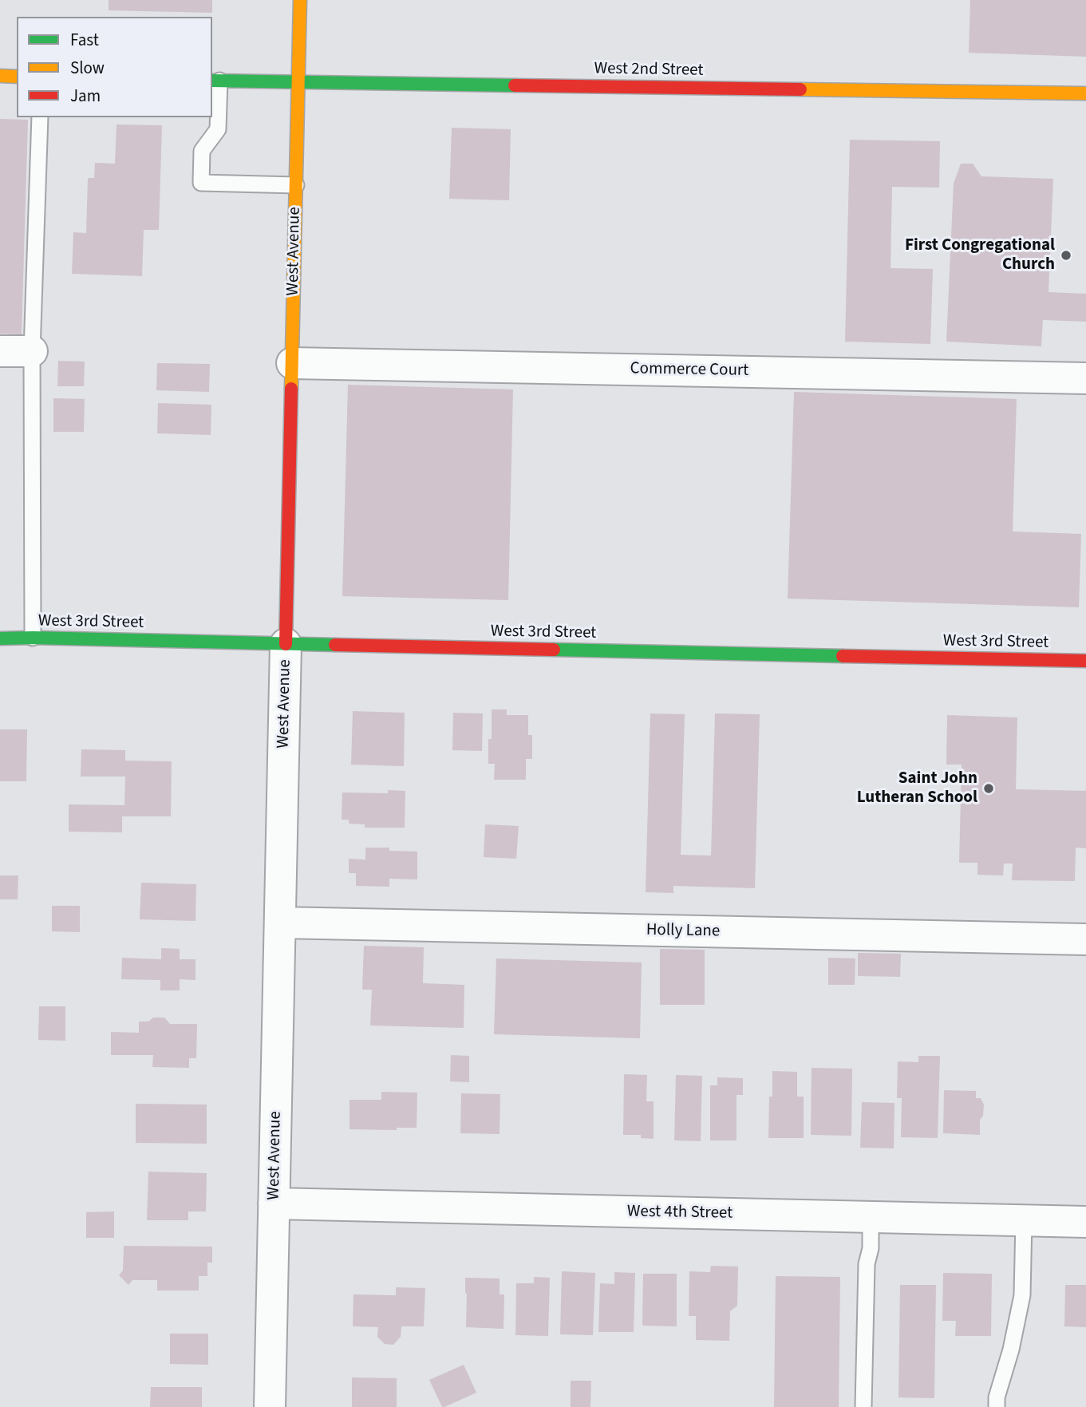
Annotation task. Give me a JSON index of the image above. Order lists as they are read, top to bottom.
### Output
{
  "streets": {
    "main road": ["West 2nd Street", "West Avenue", "West 3rd Street"],
    "street": ["Commerce Court", "Holly Lane", "West 4th Street"]
  },
  "crossings": [
    ["West 2nd Street", "West Avenue"],
    ["West Avenue", "Commerce Court"],
    ["West Avenue", "West 3rd Street"],
    ["West Avenue", "Holly Lane"],
    ["West Avenue", "West 4th Street"]
  ],
  "places": ["First Congregational Church", "Saint John Lutheran School"],
  "legend": ["Fast", "Slow", "Jam"]
}
